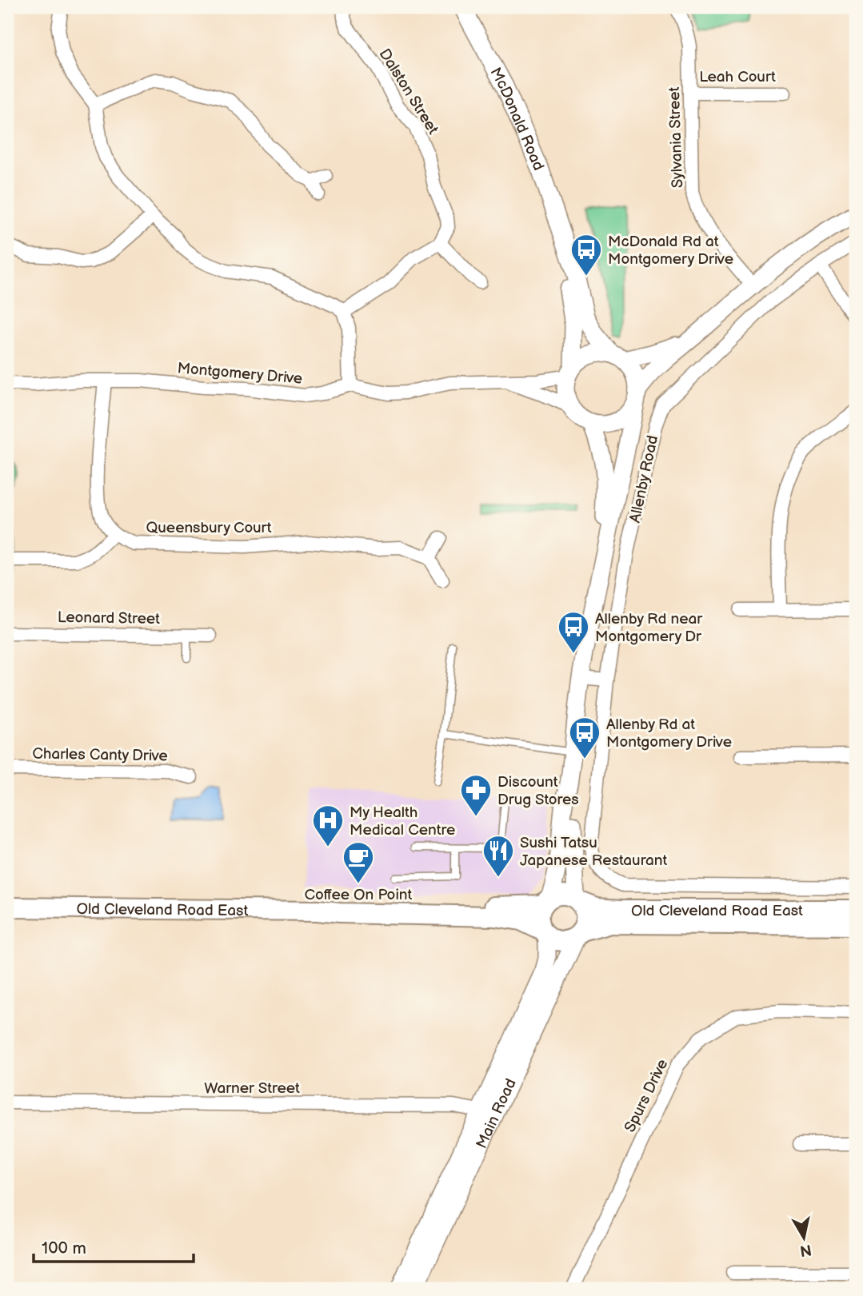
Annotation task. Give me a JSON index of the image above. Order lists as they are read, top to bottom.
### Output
{
  "streets": {
    "main road": [
      "McDonald Road",
      "Allenby Road",
      "Old Cleveland Road East",
      "Main Road"
    ],
    "street": [
      "Leah Court",
      "Dalston Street",
      "Sylvania Street",
      "Montgomery Drive",
      "Queensbury Court",
      "Leonard Street",
      "Charles Canty Drive",
      "Warner Street",
      "Spurs Drive"
    ]
  },
  "crossings": [
    ["Leah Court", "Sylvania Street"],
    ["McDonald Road", "Montgomery Drive"],
    ["McDonald Road", "Allenby Road"],
    ["Sylvania Street", "Allenby Road"],
    ["Montgomery Drive", "Allenby Road"],
    ["Allenby Road", "Old Cleveland Road East"],
    ["Allenby Road", "Main Road"],
    ["Old Cleveland Road East", "Main Road"],
    ["Warner Street", "Main Road"]
  ],
  "places": {
    "bus stop": ["McDonald Rd at Montgomery Drive", "Allenby Rd near Montgomery Dr", "Allenby Rd at Montgomery Drive"],
    "pharmacy": ["Discount Drug Stores"],
    "hospital": ["My Health Medical Centre"],
    "restaurant": ["Sushi Tatsu Japanese Restaurant"],
    "cafe": ["Coffee On Point"]
  },
  "scale_bar": "100 m",
  "north": "bottom"
}
